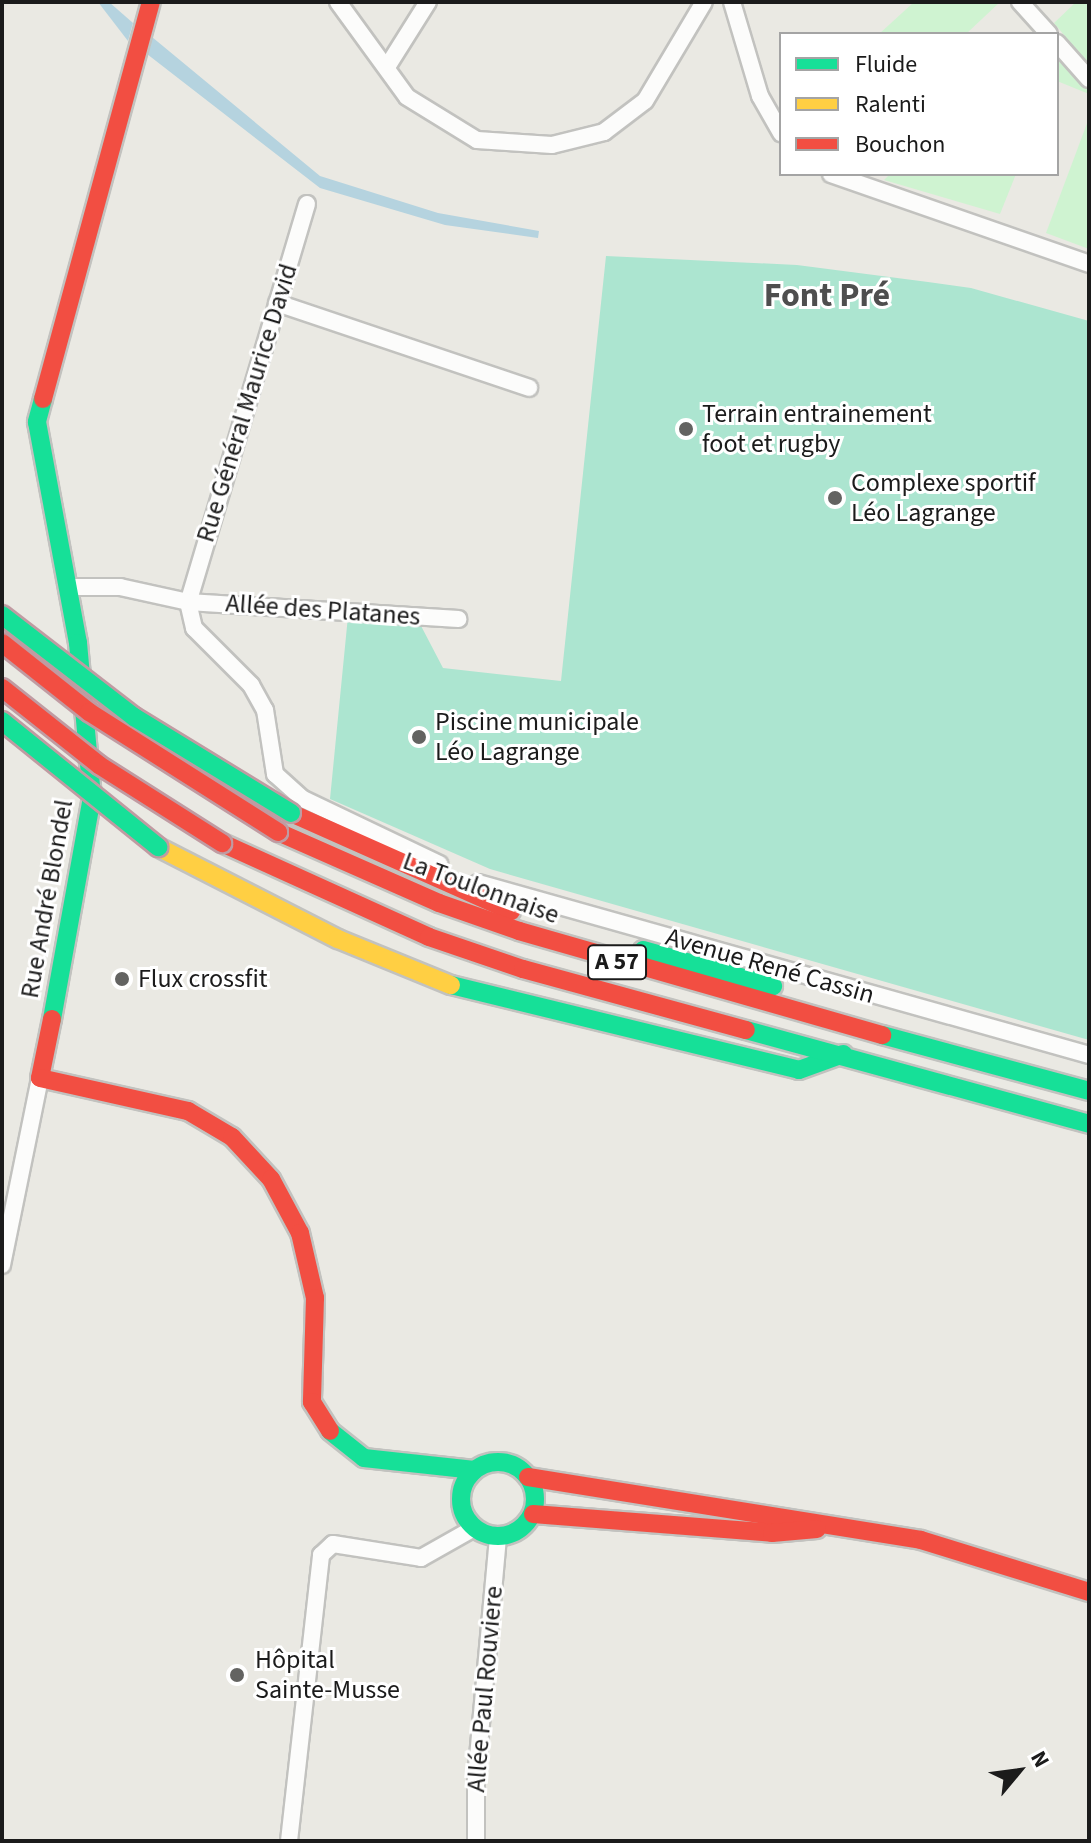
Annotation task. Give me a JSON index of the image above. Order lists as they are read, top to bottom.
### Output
{
  "streets": {
    "main road": ["La Toulonnaise", "Rue André Blondel", "A 57"],
    "street": [
      "Rue Général Maurice David",
      "Allée des Platanes",
      "Avenue René Cassin",
      "Allée Paul Rouviere"
    ]
  },
  "crossings": [
    ["Rue Général Maurice David", "Allée des Platanes"],
    ["Rue Général Maurice David", "Avenue René Cassin"],
    ["Allée des Platanes", "Avenue René Cassin"]
  ],
  "districts": ["Font Pré"],
  "places": [
    "Terrain entrainement foot et rugby",
    "Complexe sportif Léo Lagrange",
    "Piscine municipale Léo Lagrange",
    "Flux crossfit",
    "Hôpital Sainte-Musse"
  ],
  "legend": ["Fluide", "Ralenti", "Bouchon"],
  "north": "top right"
}
